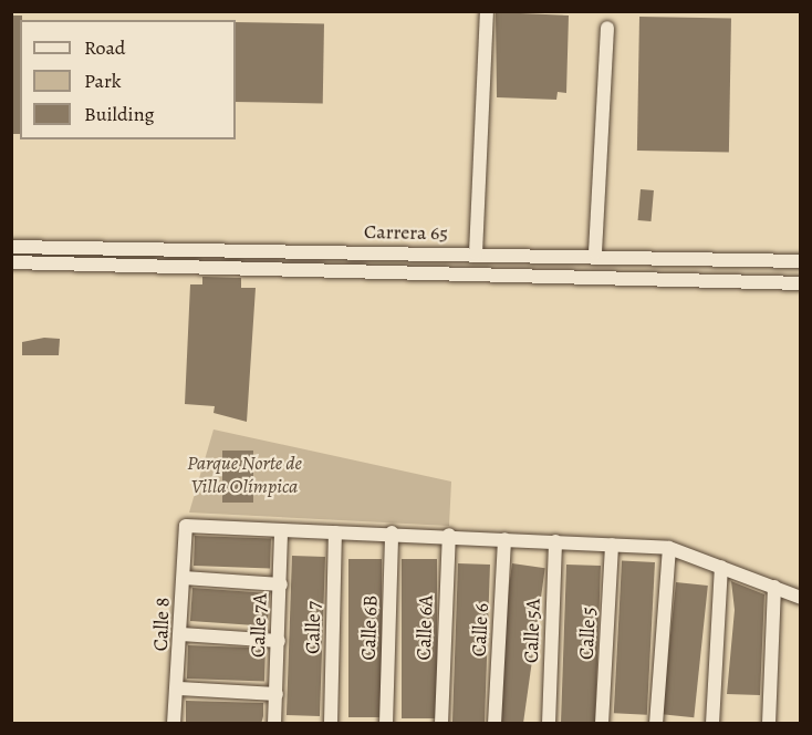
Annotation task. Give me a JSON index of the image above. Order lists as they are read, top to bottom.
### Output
{
  "streets": {
    "street": [
      "Carrera 65",
      "Calle 8",
      "Calle 7A",
      "Calle 7",
      "Calle 6B",
      "Calle 6A",
      "Calle 6",
      "Calle 5A",
      "Calle 5"
    ]
  },
  "crossings": [
    ["Calle 8", "Calle 7A"]
  ],
  "parks": ["Parque Norte de Villa Olímpica"],
  "legend": ["Road", "Park", "Building"]
}
